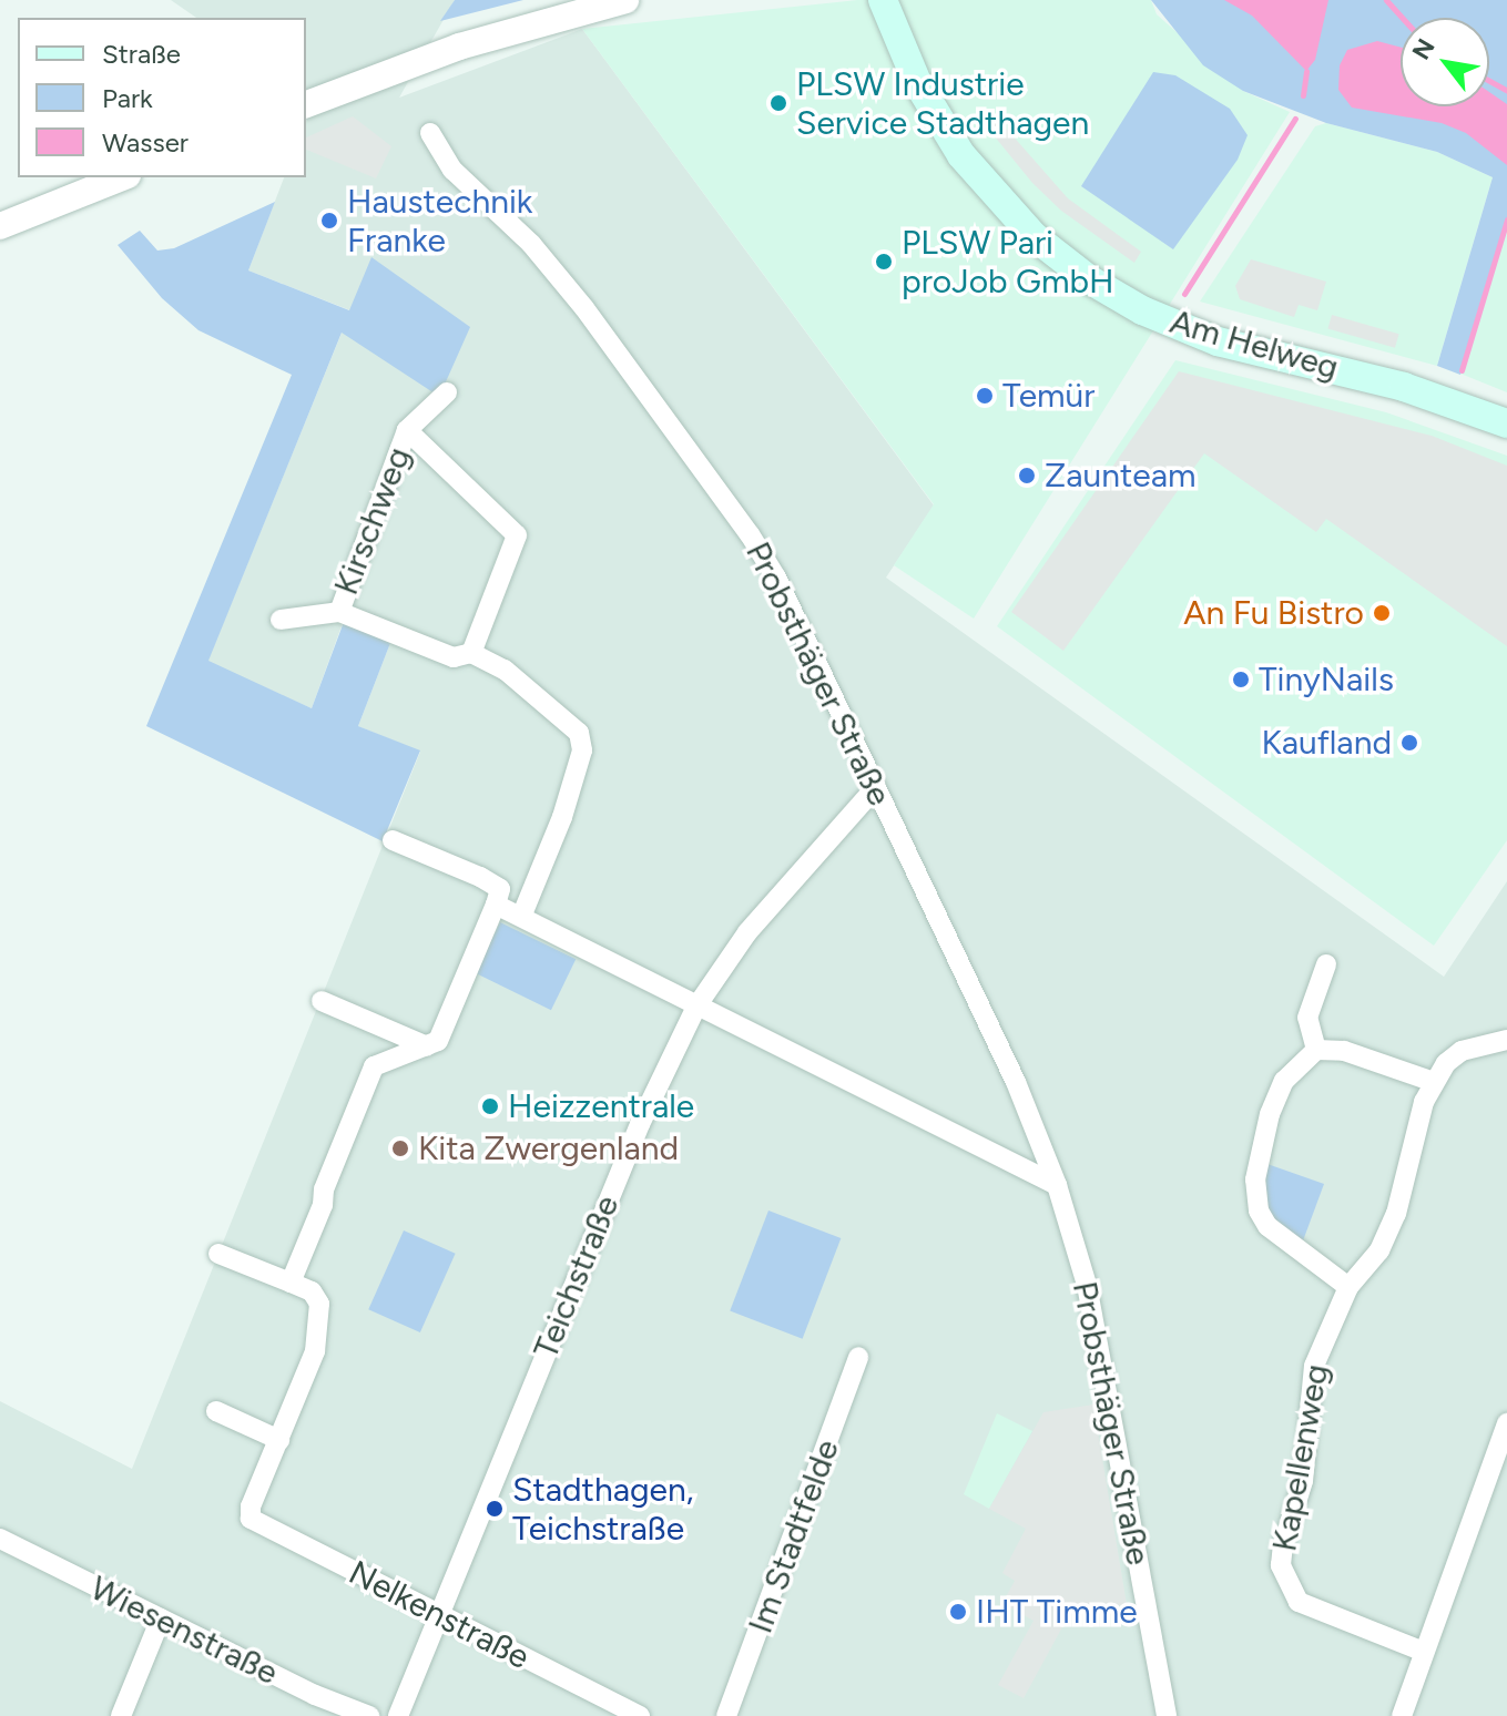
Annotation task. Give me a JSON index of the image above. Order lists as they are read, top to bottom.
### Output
{
  "streets": {
    "main road": ["Am Helweg"],
    "street": [
      "Kirschweg",
      "Probsthäger Straße",
      "Teichstraße",
      "Kapellenweg",
      "Im Stadtfelde",
      "Nelkenstraße",
      "Wiesenstraße"
    ]
  },
  "crossings": [
    ["Probsthäger Straße", "Teichstraße"],
    ["Teichstraße", "Nelkenstraße"]
  ],
  "places": [
    "PLSW Industrie Service Stadthagen",
    "Haustechnik Franke",
    "PLSW Pari proJob GmbH",
    "Temür",
    "Zaunteam",
    "An Fu Bistro",
    "TinyNails",
    "Kaufland",
    "Heizzentrale",
    "Kita Zwergenland",
    "Stadthagen, Teichstraße",
    "IHT Timme"
  ],
  "legend": ["Straße", "Park", "Wasser"],
  "north": "top left"
}
